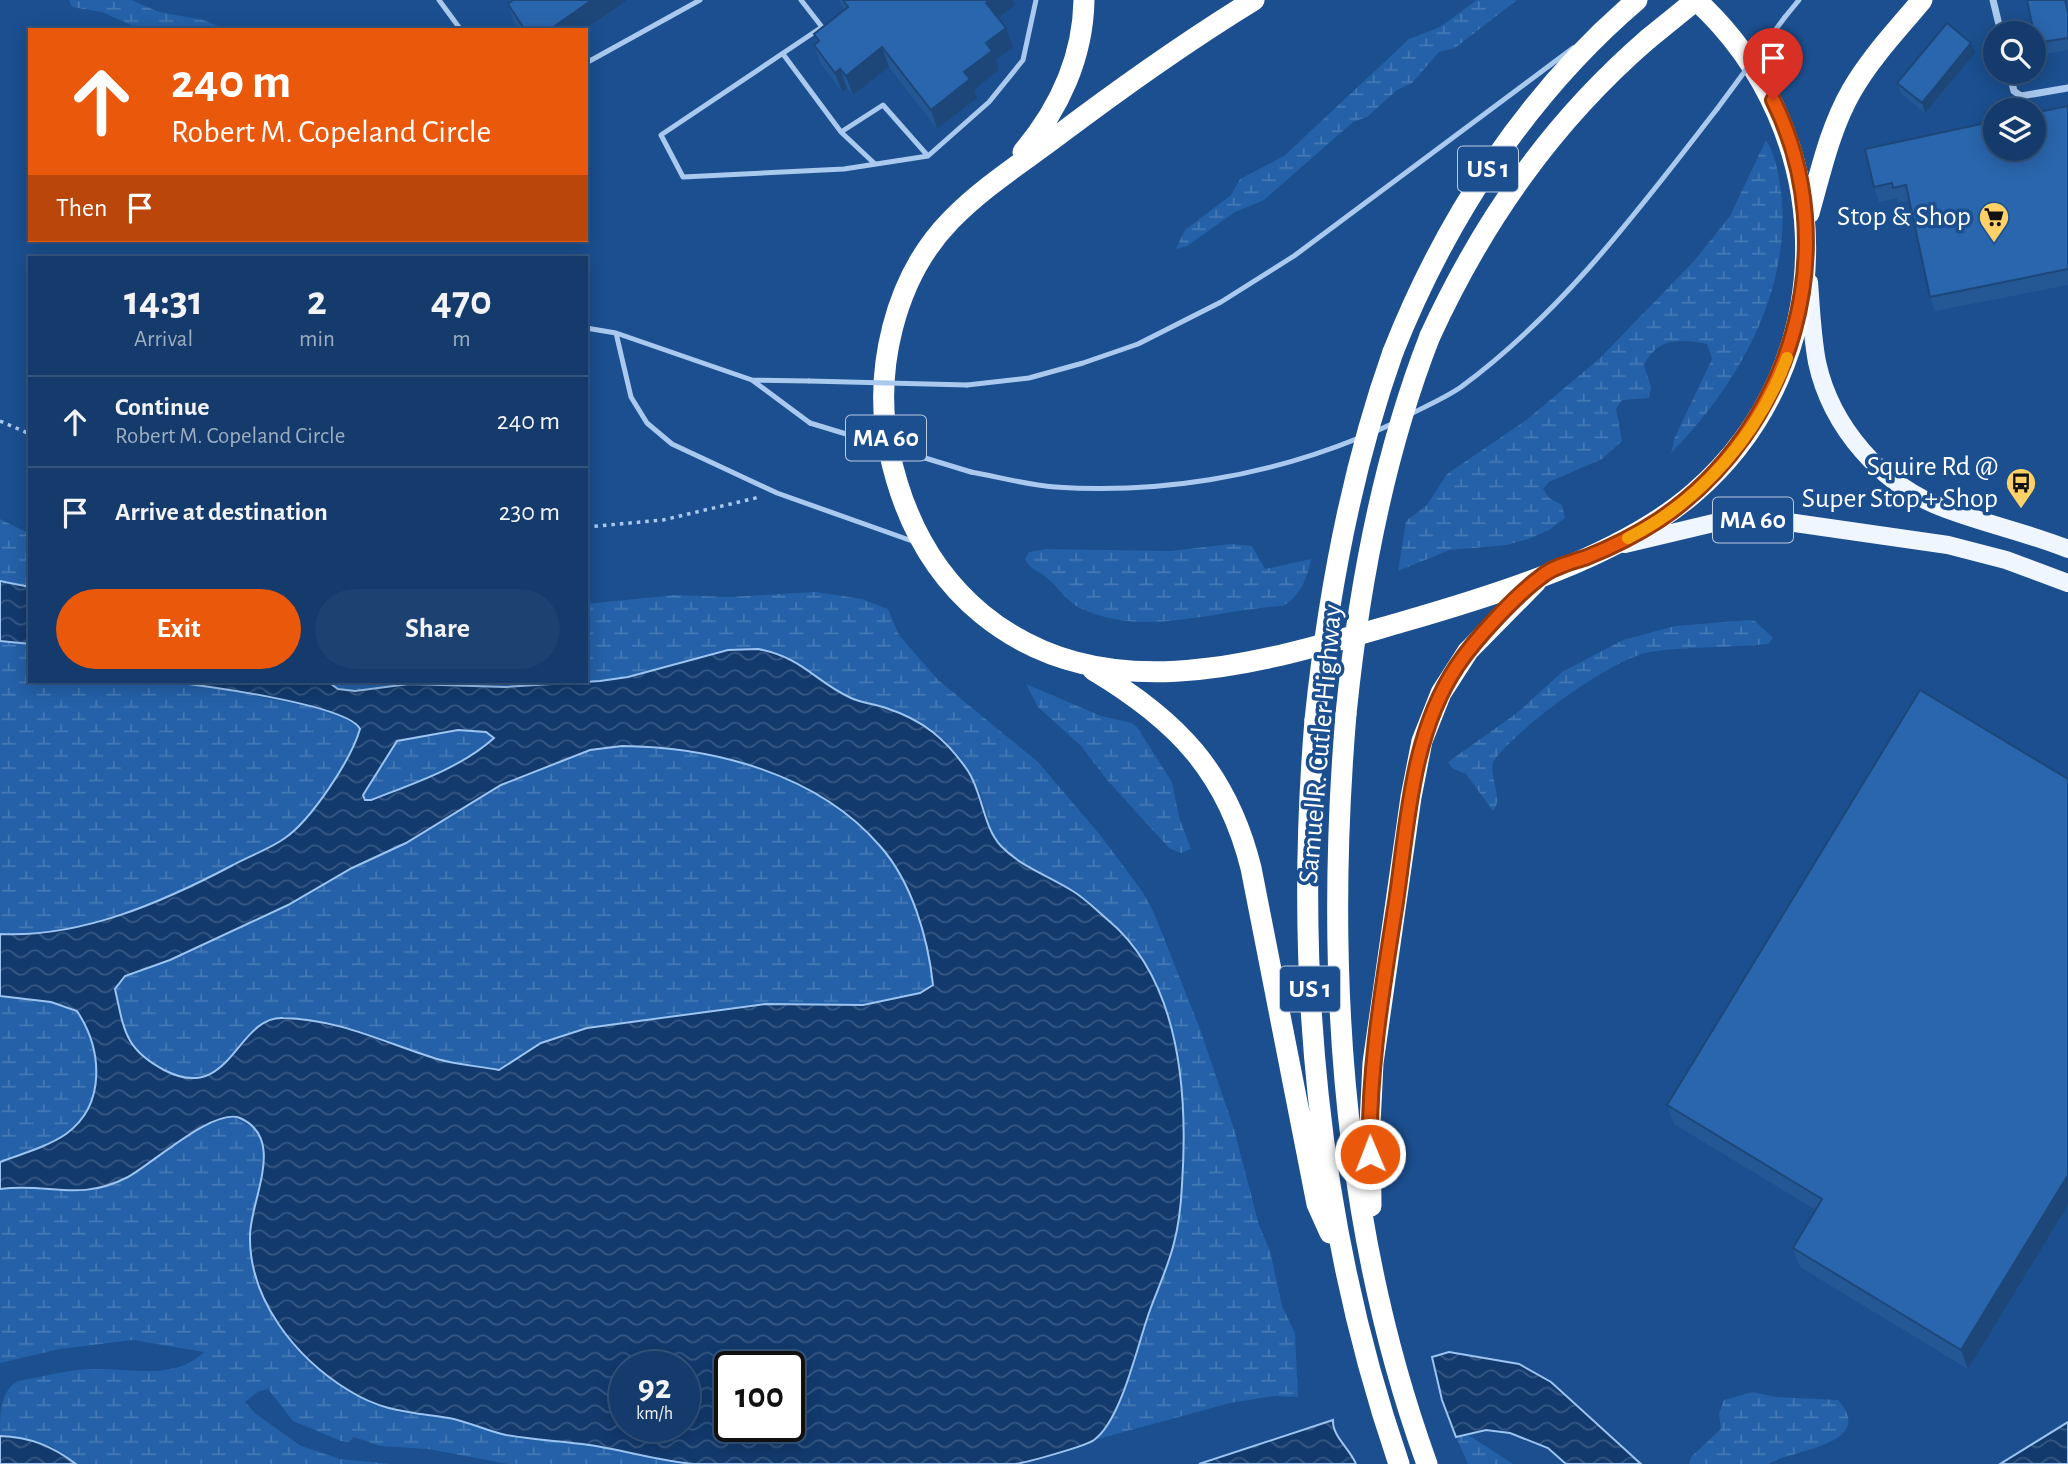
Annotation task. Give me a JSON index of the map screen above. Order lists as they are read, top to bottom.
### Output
{
  "streets": {
    "highway": ["US 1", "MA 60", "Samuel R. Cutler Highway"]
  },
  "places": {
    "supermarket": ["Stop & Shop"],
    "bus stop": ["Squire Rd @ Super Stop + Shop"]
  },
  "page": {
    "turn": ["240 m", "Robert M. Copeland Circle"],
    "then": "Then",
    "eta": [
      "14:31",
      "Arrival",
      "2",
      "min",
      "470",
      "m"
    ],
    "list": [
      {
        "name": "Continue",
        "note": "Robert M. Copeland Circle",
        "value": "240 m"
      },
      {
        "name": "Arrive at destination",
        "value": "230 m"
      }
    ],
    "buttons": ["Exit", "Share"],
    "speed": "92 km/h",
    "limit": "100"
  }
}
